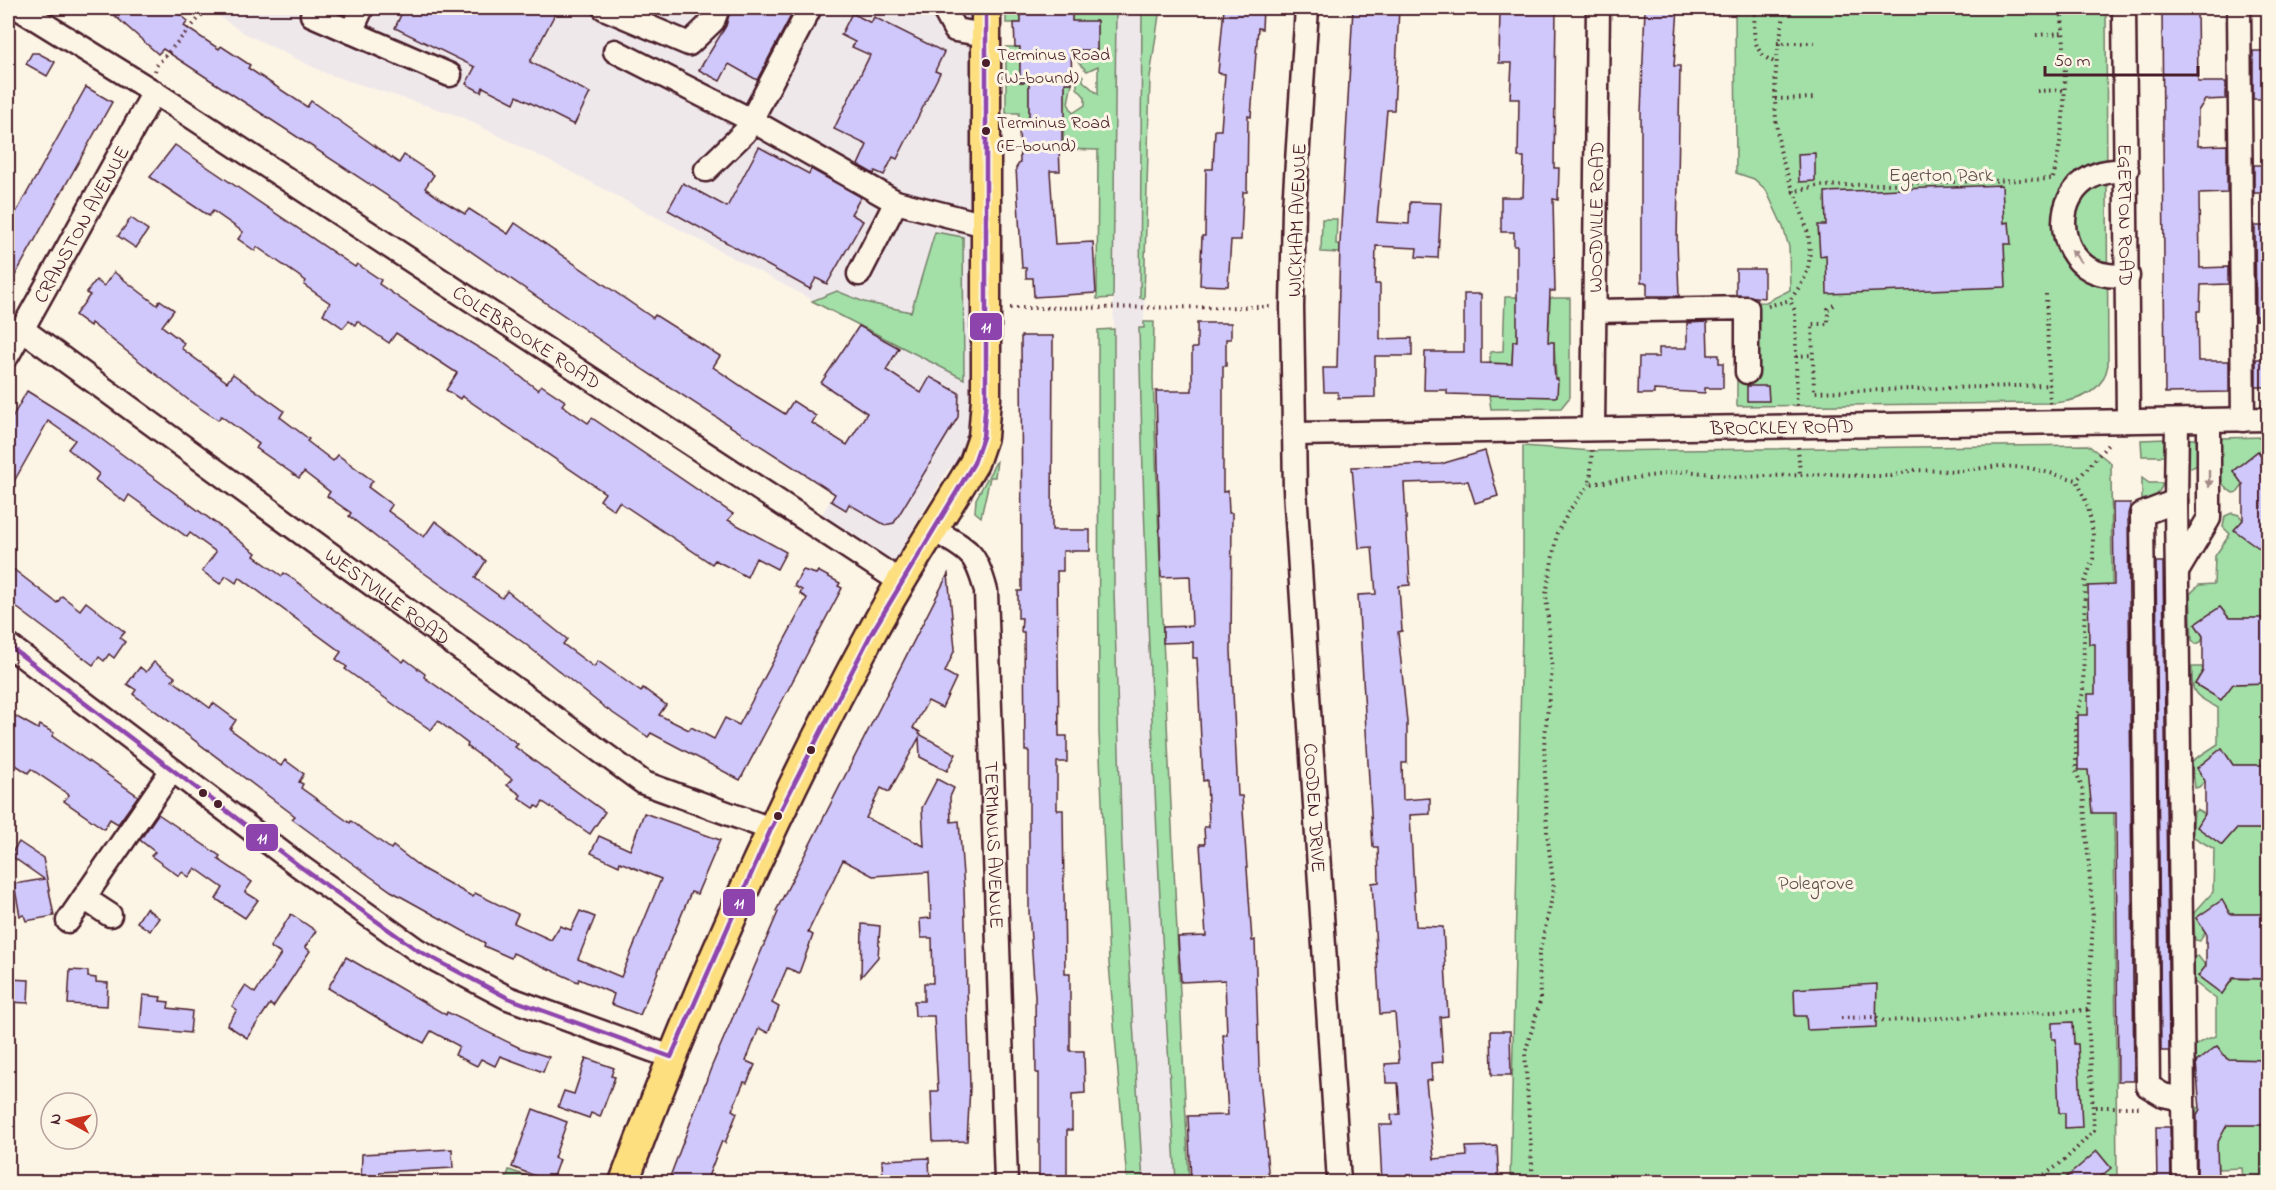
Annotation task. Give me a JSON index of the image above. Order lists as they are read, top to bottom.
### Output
{
  "streets": {
    "street": [
      "EGERTON ROAD",
      "WOODVILLE ROAD",
      "WICKHAM AVENUE",
      "CRANSTON AVENUE",
      "COLEBROOKE ROAD",
      "BROCKLEY ROAD",
      "WESTVILLE ROAD",
      "COODEN DRIVE",
      "TERMINUS AVENUE"
    ]
  },
  "crossings": [
    ["EGERTON ROAD", "BROCKLEY ROAD"],
    ["WOODVILLE ROAD", "BROCKLEY ROAD"],
    ["WICKHAM AVENUE", "BROCKLEY ROAD"],
    ["WICKHAM AVENUE", "COODEN DRIVE"],
    ["CRANSTON AVENUE", "COLEBROOKE ROAD"],
    ["CRANSTON AVENUE", "WESTVILLE ROAD"],
    ["BROCKLEY ROAD", "COODEN DRIVE"]
  ],
  "parks": ["Egerton Park", "Polegrove"],
  "places": ["Terminus Road (W-bound)", "Terminus Road (E-bound)"],
  "lines": ["transit line 11"],
  "scale_bar": "50 m",
  "north": "left"
}
